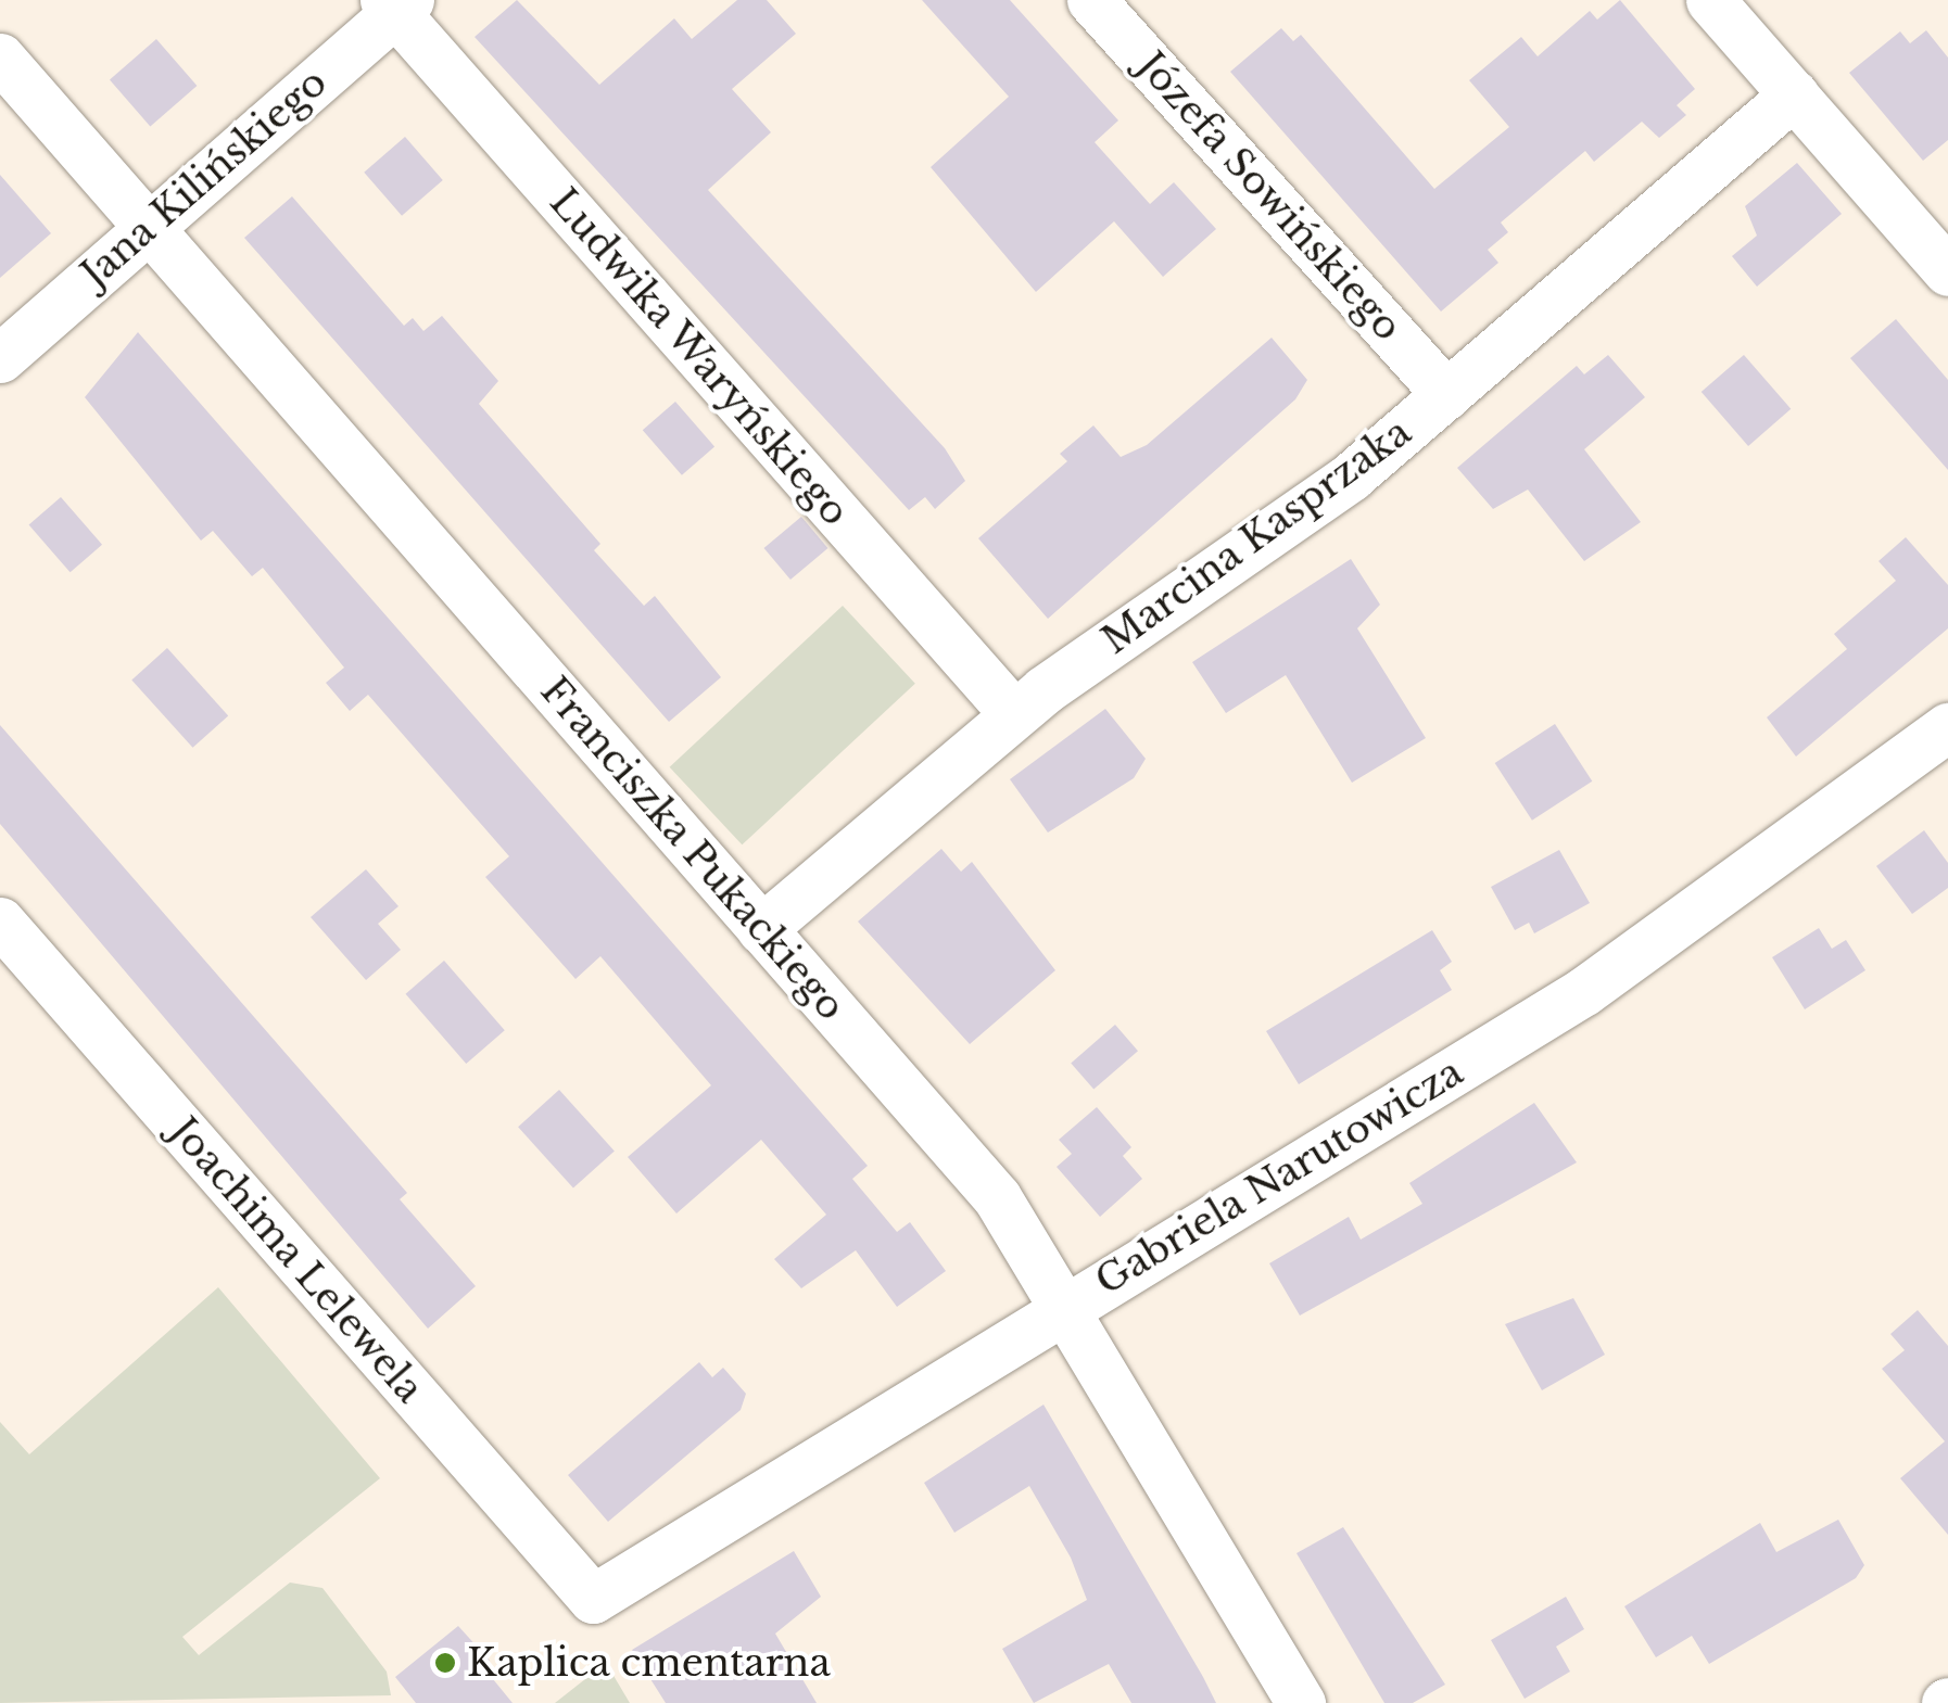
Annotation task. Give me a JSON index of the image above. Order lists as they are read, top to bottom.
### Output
{
  "streets": {
    "street": [
      "Jana Kilińskiego",
      "Józefa Sowińskiego",
      "Ludwika Waryńskiego",
      "Marcina Kasprzaka",
      "Franciszka Pukackiego",
      "Gabriela Narutowicza",
      "Joachima Lelewela"
    ]
  },
  "crossings": [
    ["Jana Kilińskiego", "Ludwika Waryńskiego"],
    ["Jana Kilińskiego", "Franciszka Pukackiego"],
    ["Józefa Sowińskiego", "Marcina Kasprzaka"],
    ["Ludwika Waryńskiego", "Marcina Kasprzaka"],
    ["Marcina Kasprzaka", "Franciszka Pukackiego"],
    ["Franciszka Pukackiego", "Gabriela Narutowicza"],
    ["Gabriela Narutowicza", "Joachima Lelewela"]
  ],
  "places": ["Kaplica cmentarna"]
}
